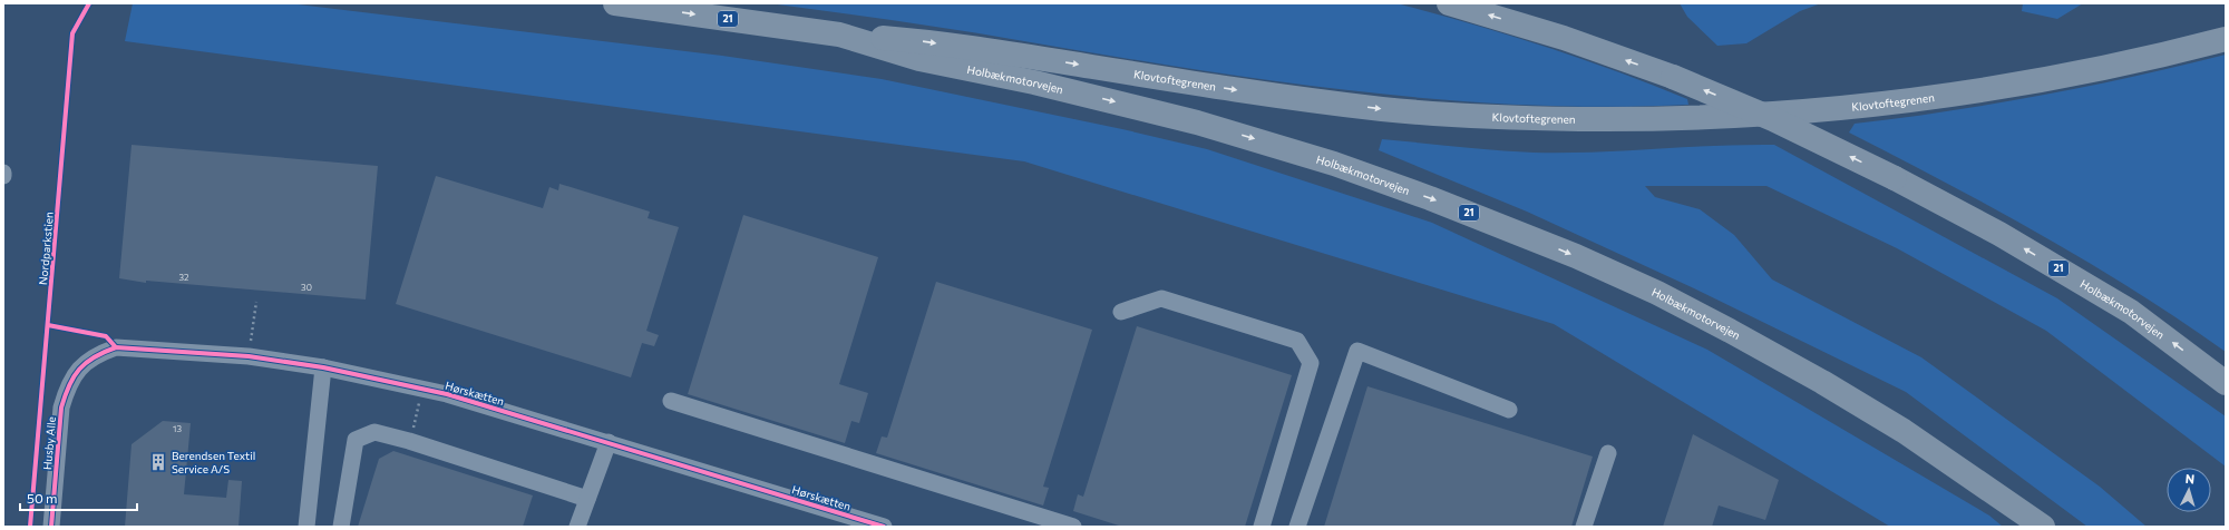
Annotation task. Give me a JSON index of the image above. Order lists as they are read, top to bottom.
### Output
{
  "streets": {
    "highway": ["21", "Holbækmotorvejen", "Klovtoftegrenen"],
    "street": ["Hørskætten", "Husby Alle"],
    "cycle path": ["Nordparkstien"]
  },
  "crossings": [
    ["Holbækmotorvejen", "Klovtoftegrenen"],
    ["Hørskætten", "Husby Alle"]
  ],
  "one_way": ["Klovtoftegrenen"],
  "places": {
    "building": ["Berendsen Textil Service A/S"]
  },
  "house_numbers": ["32", "30", "13"],
  "scale_bar": "50 m",
  "north": "top"
}
